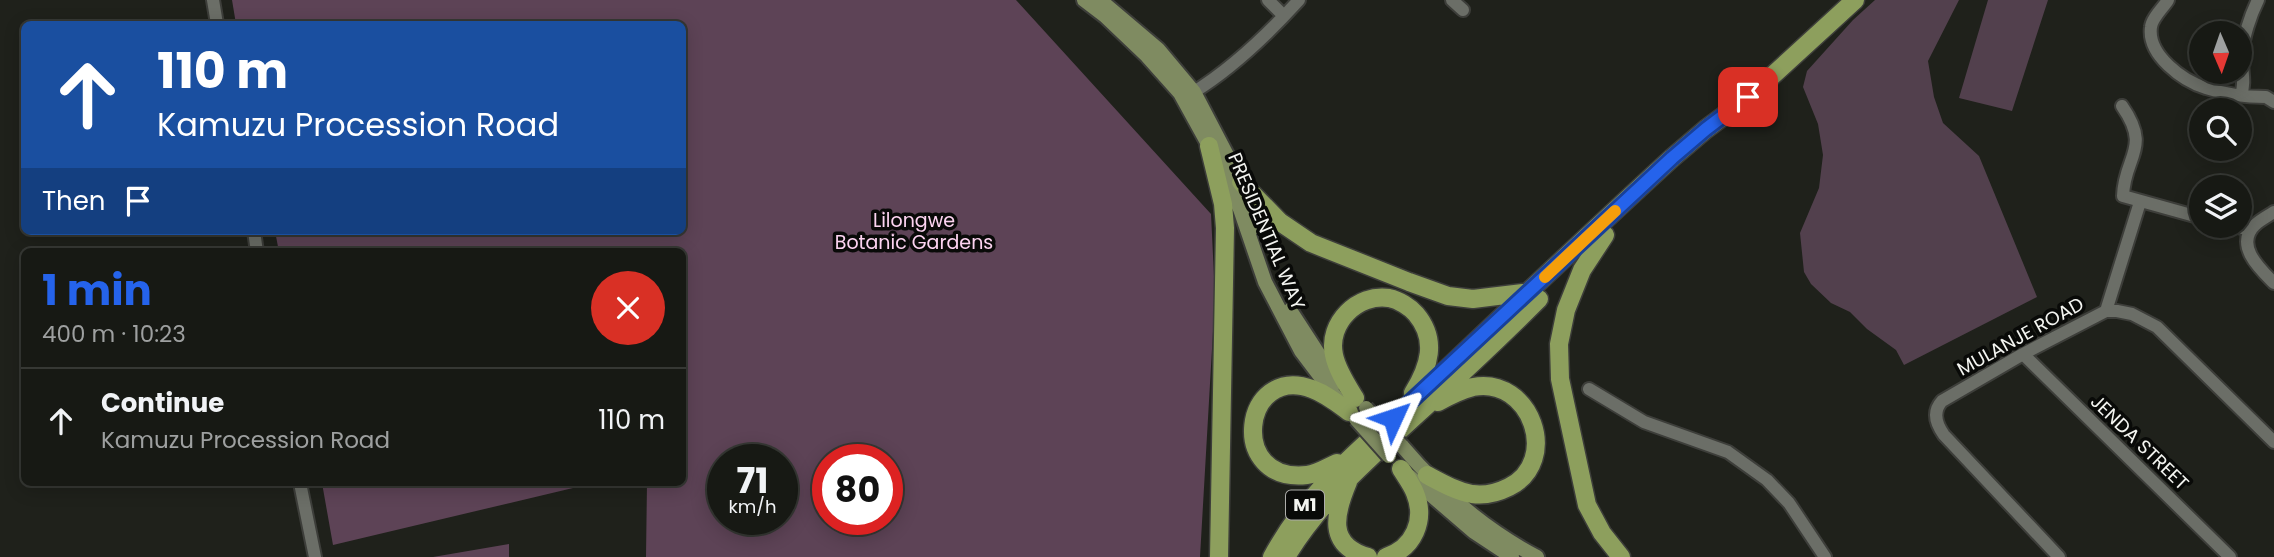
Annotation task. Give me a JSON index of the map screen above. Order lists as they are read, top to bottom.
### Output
{
  "streets": {
    "highway": ["M1"],
    "main road": ["PRESIDENTIAL WAY"],
    "street": ["MULANJE ROAD", "JENDA STREET"]
  },
  "crossings": [
    ["MULANJE ROAD", "JENDA STREET"]
  ],
  "parks": ["Lilongwe Botanic Gardens"],
  "north": "bottom",
  "page": {
    "turn": ["110 m", "Kamuzu Procession Road"],
    "then": "Then",
    "heading": ["1 min", "400 m · 10:23"],
    "list": [
      {
        "name": "Continue",
        "note": "Kamuzu Procession Road",
        "value": "110 m"
      }
    ],
    "speed": "71 km/h",
    "limit": "80"
  }
}
